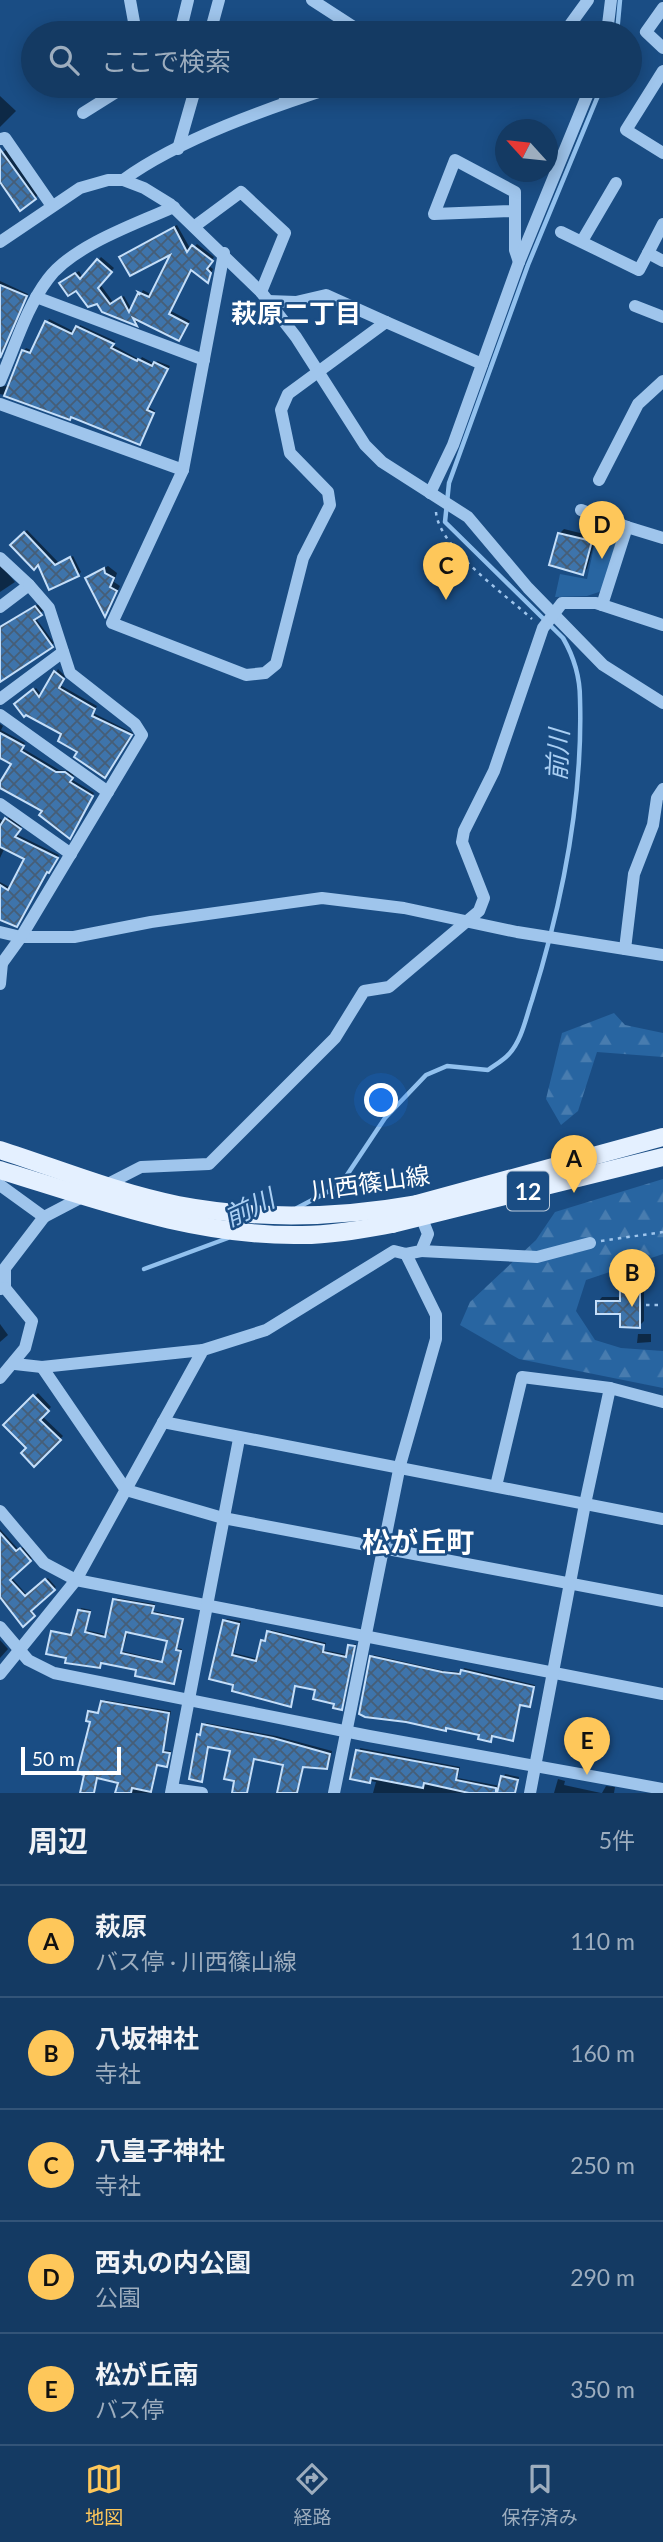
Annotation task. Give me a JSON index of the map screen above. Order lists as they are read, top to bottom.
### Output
{
  "streets": {
    "main road": ["川西篠山線", "12"]
  },
  "districts": ["萩原二丁目", "松が丘町"],
  "water": ["前川"],
  "scale_bar": "50 m",
  "north": "top left",
  "page": {
    "search": "ここで検索",
    "pins": [
      "D",
      "C",
      "A",
      "B",
      "E"
    ],
    "scale": "50 m",
    "heading": ["周辺", "5件"],
    "list": [
      {
        "mark": "A",
        "name": "萩原",
        "note": "バス停 · 川西篠山線",
        "value": "110 m"
      },
      {
        "mark": "B",
        "name": "八坂神社",
        "note": "寺社",
        "value": "160 m"
      },
      {
        "mark": "C",
        "name": "八皇子神社",
        "note": "寺社",
        "value": "250 m"
      },
      {
        "mark": "D",
        "name": "西丸の内公園",
        "note": "公園",
        "value": "290 m"
      },
      {
        "mark": "E",
        "name": "松が丘南",
        "note": "バス停",
        "value": "350 m"
      }
    ],
    "nav": ["地図", "経路", "保存済み"]
  }
}
